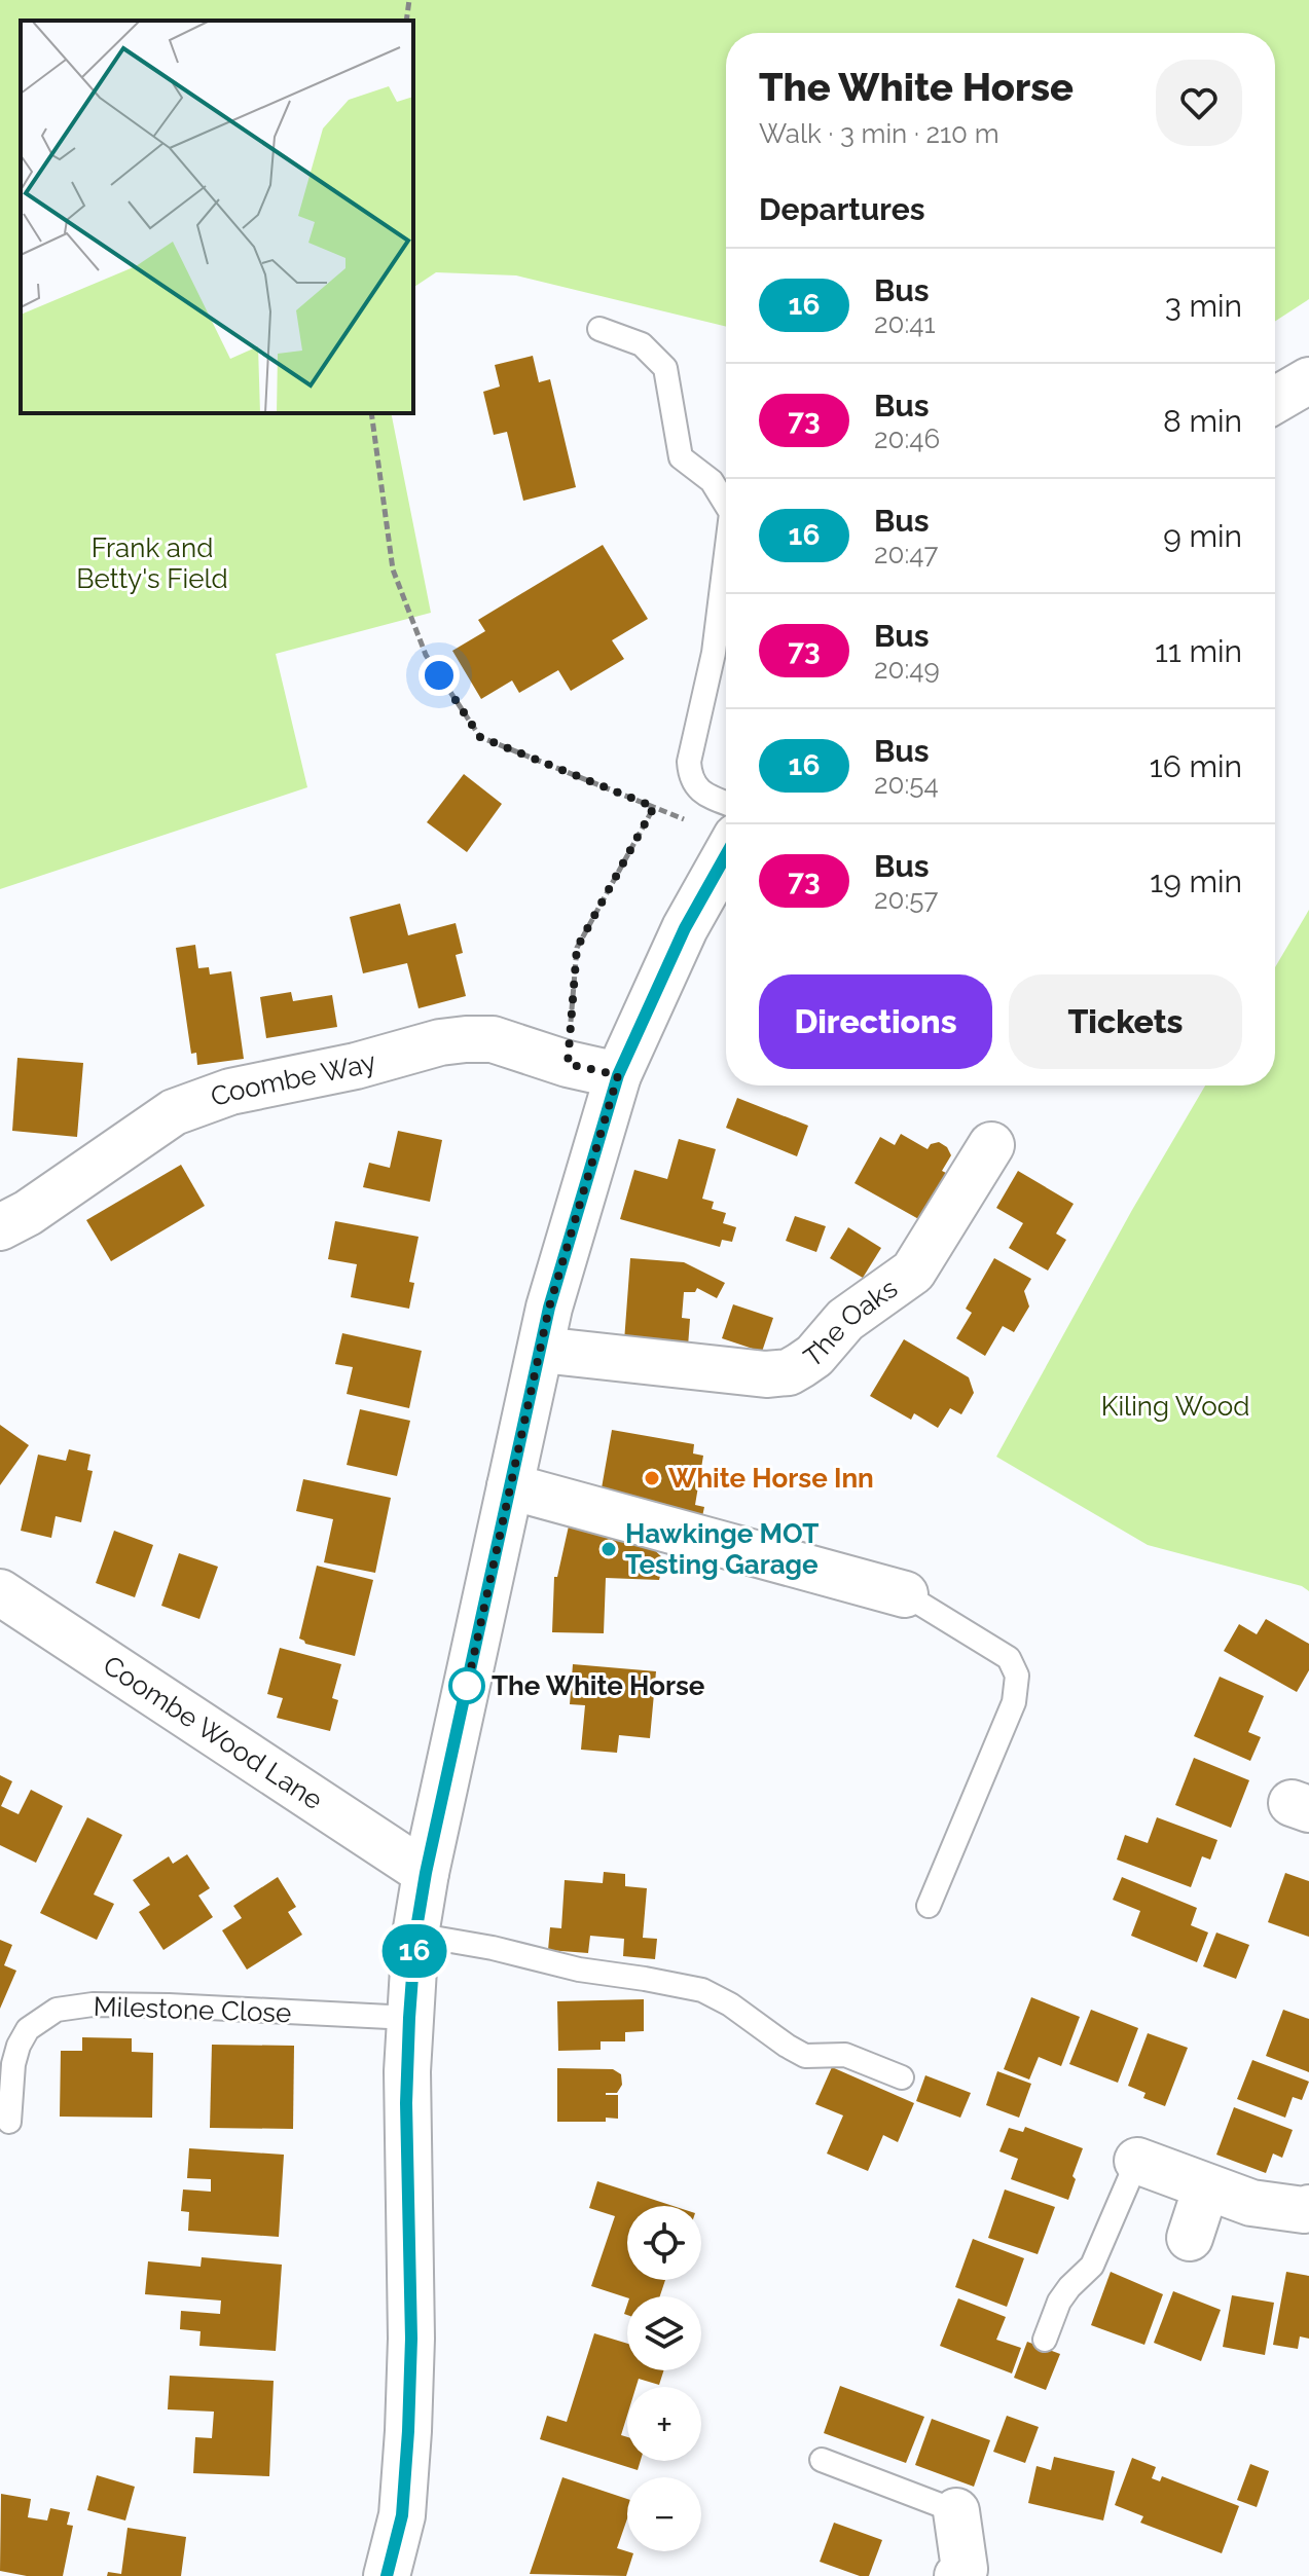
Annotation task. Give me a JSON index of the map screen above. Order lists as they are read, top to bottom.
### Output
{
  "streets": {
    "street": ["Coombe Way", "The Oaks", "Coombe Wood Lane"],
    "lane": ["Milestone Close"]
  },
  "parks": ["Frank and Betty's Field", "Kiling Wood"],
  "places": ["White Horse Inn", "Hawkinge MOT Testing Garage", "The White Horse"],
  "lines": ["bus line 16"],
  "page": {
    "on_map": "16",
    "heading": [
      ["The White Horse", "Walk · 3 min · 210 m"],
      "Departures"
    ],
    "list": [
      {
        "mark": "16",
        "name": "Bus",
        "note": "20:41",
        "value": "3 min"
      },
      {
        "mark": "73",
        "name": "Bus",
        "note": "20:46",
        "value": "8 min"
      },
      {
        "mark": "16",
        "name": "Bus",
        "note": "20:47",
        "value": "9 min"
      },
      {
        "mark": "73",
        "name": "Bus",
        "note": "20:49",
        "value": "11 min"
      },
      {
        "mark": "16",
        "name": "Bus",
        "note": "20:54",
        "value": "16 min"
      },
      {
        "mark": "73",
        "name": "Bus",
        "note": "20:57",
        "value": "19 min"
      }
    ],
    "buttons": ["Directions", "Tickets"],
    "map_buttons": ["+", "−"]
  }
}
